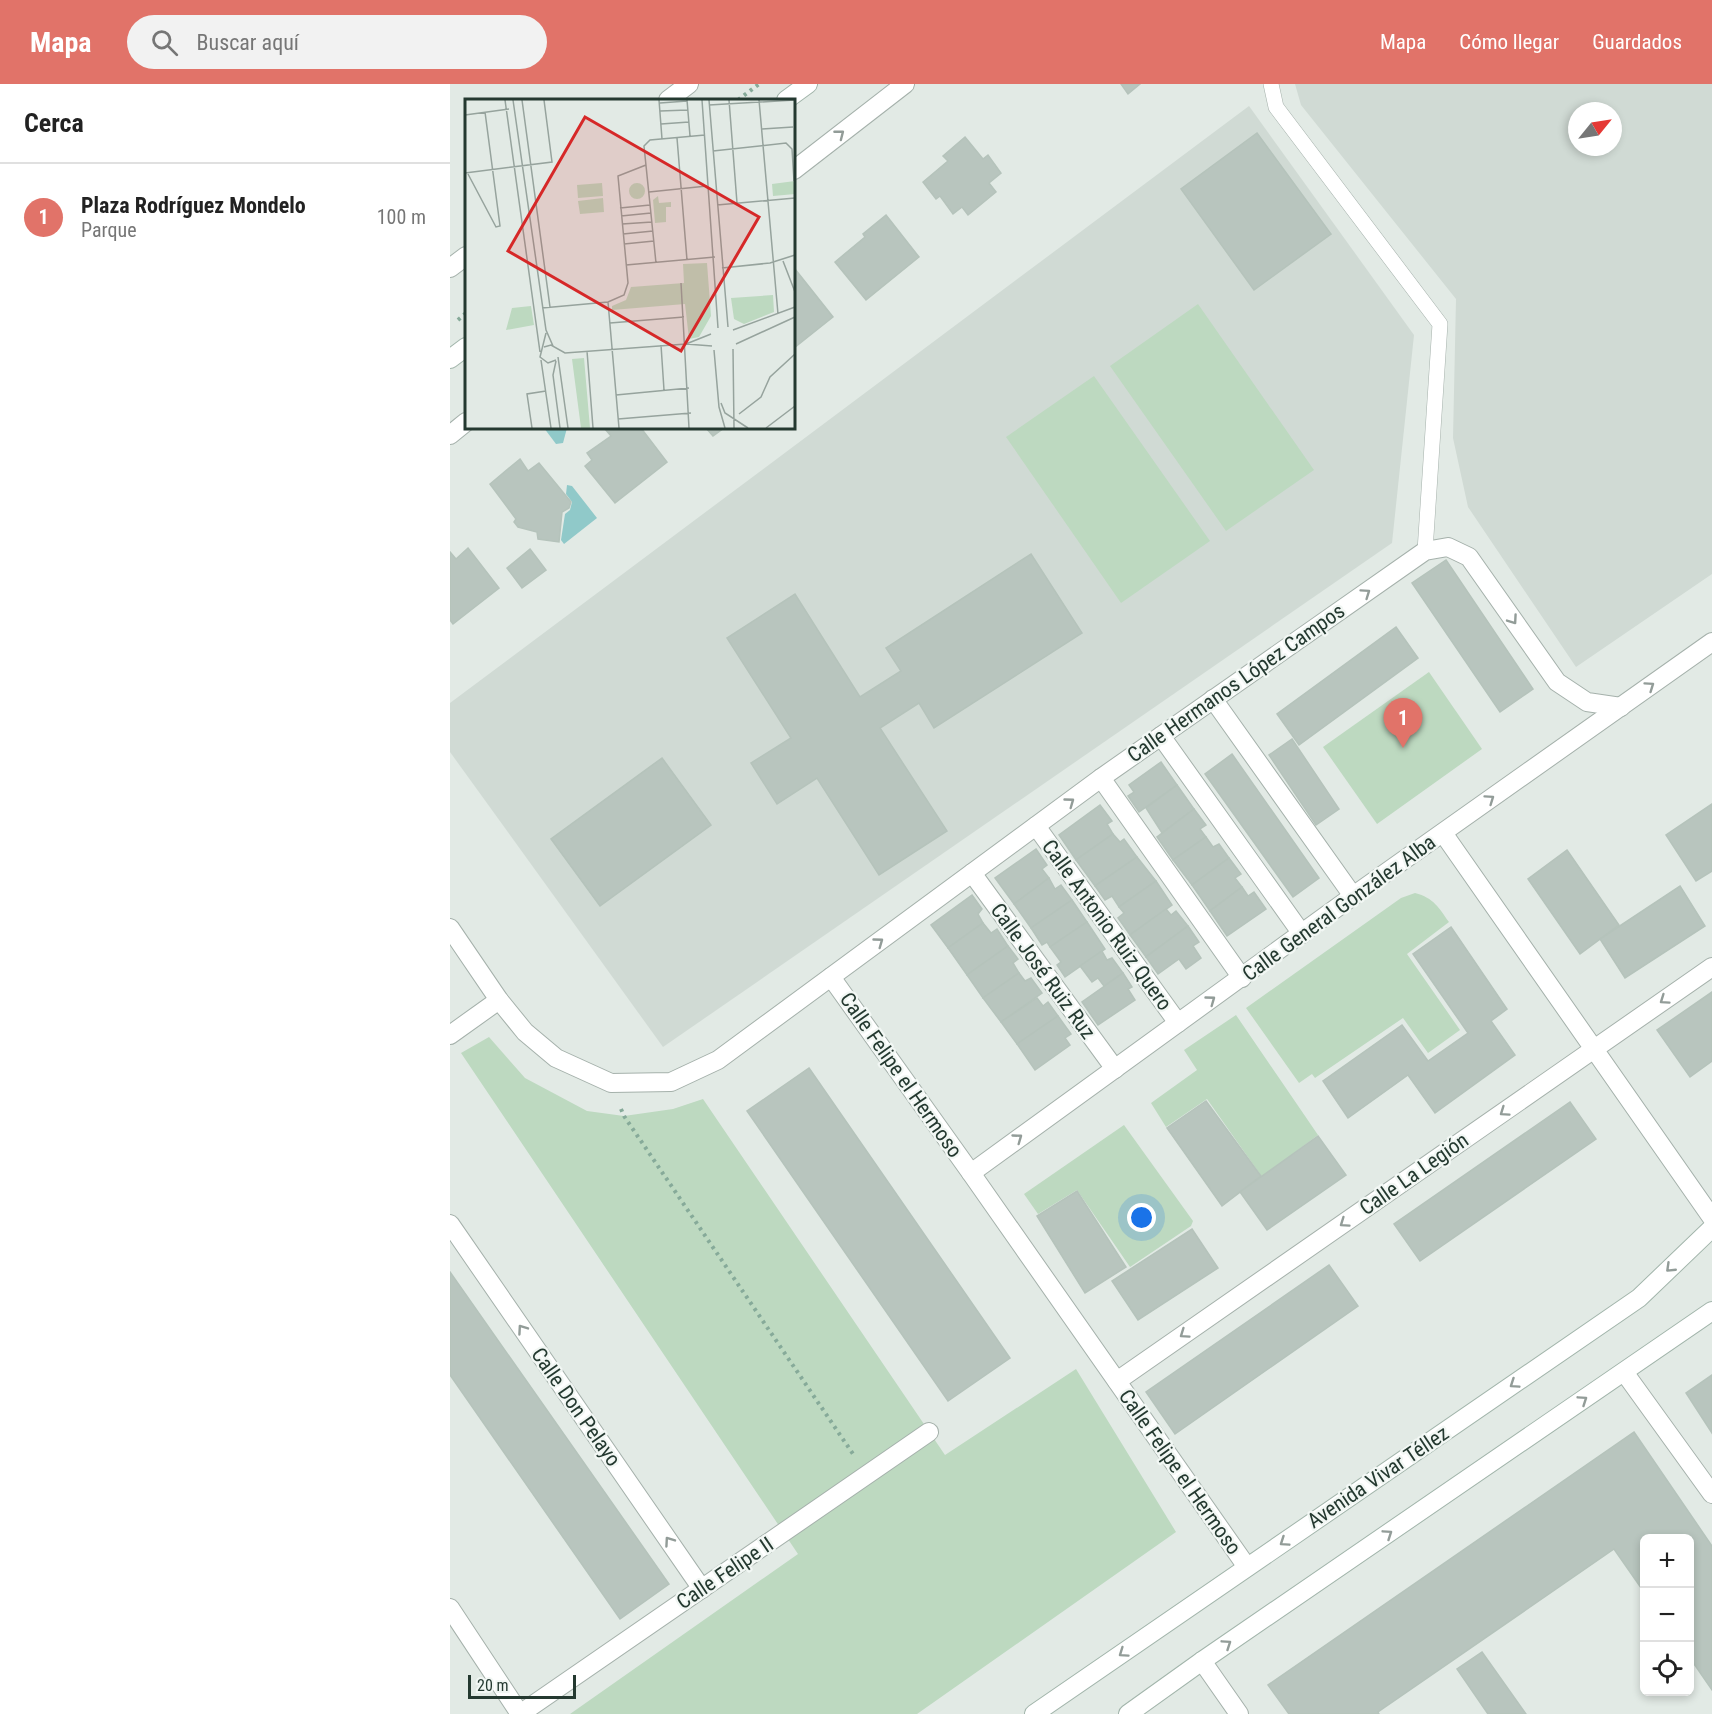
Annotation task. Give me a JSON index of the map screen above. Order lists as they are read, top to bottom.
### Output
{
  "streets": {
    "street": [
      "Calle Hermanos López Campos",
      "Calle General González Alba",
      "Calle Antonio Ruiz Quero",
      "Calle José Ruiz Ruz",
      "Calle Felipe el Hermoso",
      "Calle La Legión",
      "Calle Don Pelayo",
      "Avenida Vivar Téllez",
      "Calle Felipe II"
    ]
  },
  "crossings": [
    ["Calle Hermanos López Campos", "Calle Antonio Ruiz Quero"],
    ["Calle Hermanos López Campos", "Calle José Ruiz Ruz"],
    ["Calle Hermanos López Campos", "Calle Felipe el Hermoso"],
    ["Calle General González Alba", "Calle Antonio Ruiz Quero"],
    ["Calle General González Alba", "Calle José Ruiz Ruz"],
    ["Calle General González Alba", "Calle Felipe el Hermoso"],
    ["Calle General González Alba", "Calle La Legión"],
    ["Calle Felipe el Hermoso", "Calle La Legión"],
    ["Calle Felipe el Hermoso", "Avenida Vivar Téllez"],
    ["Calle Don Pelayo", "Calle Felipe II"]
  ],
  "one_way": ["Calle Hermanos López Campos", "Calle La Legión", "Calle Don Pelayo"],
  "scale_bar": "20 m",
  "north": "top right",
  "page": {
    "header": "Mapa",
    "search": "Buscar aquí",
    "nav": ["Mapa", "Cómo llegar", "Guardados"],
    "heading": "Cerca",
    "list": [
      {
        "mark": "1",
        "name": "Plaza Rodríguez Mondelo",
        "note": "Parque",
        "value": "100 m"
      }
    ],
    "pins": "1",
    "map_buttons": ["+", "−"],
    "scale": "20 m"
  }
}
